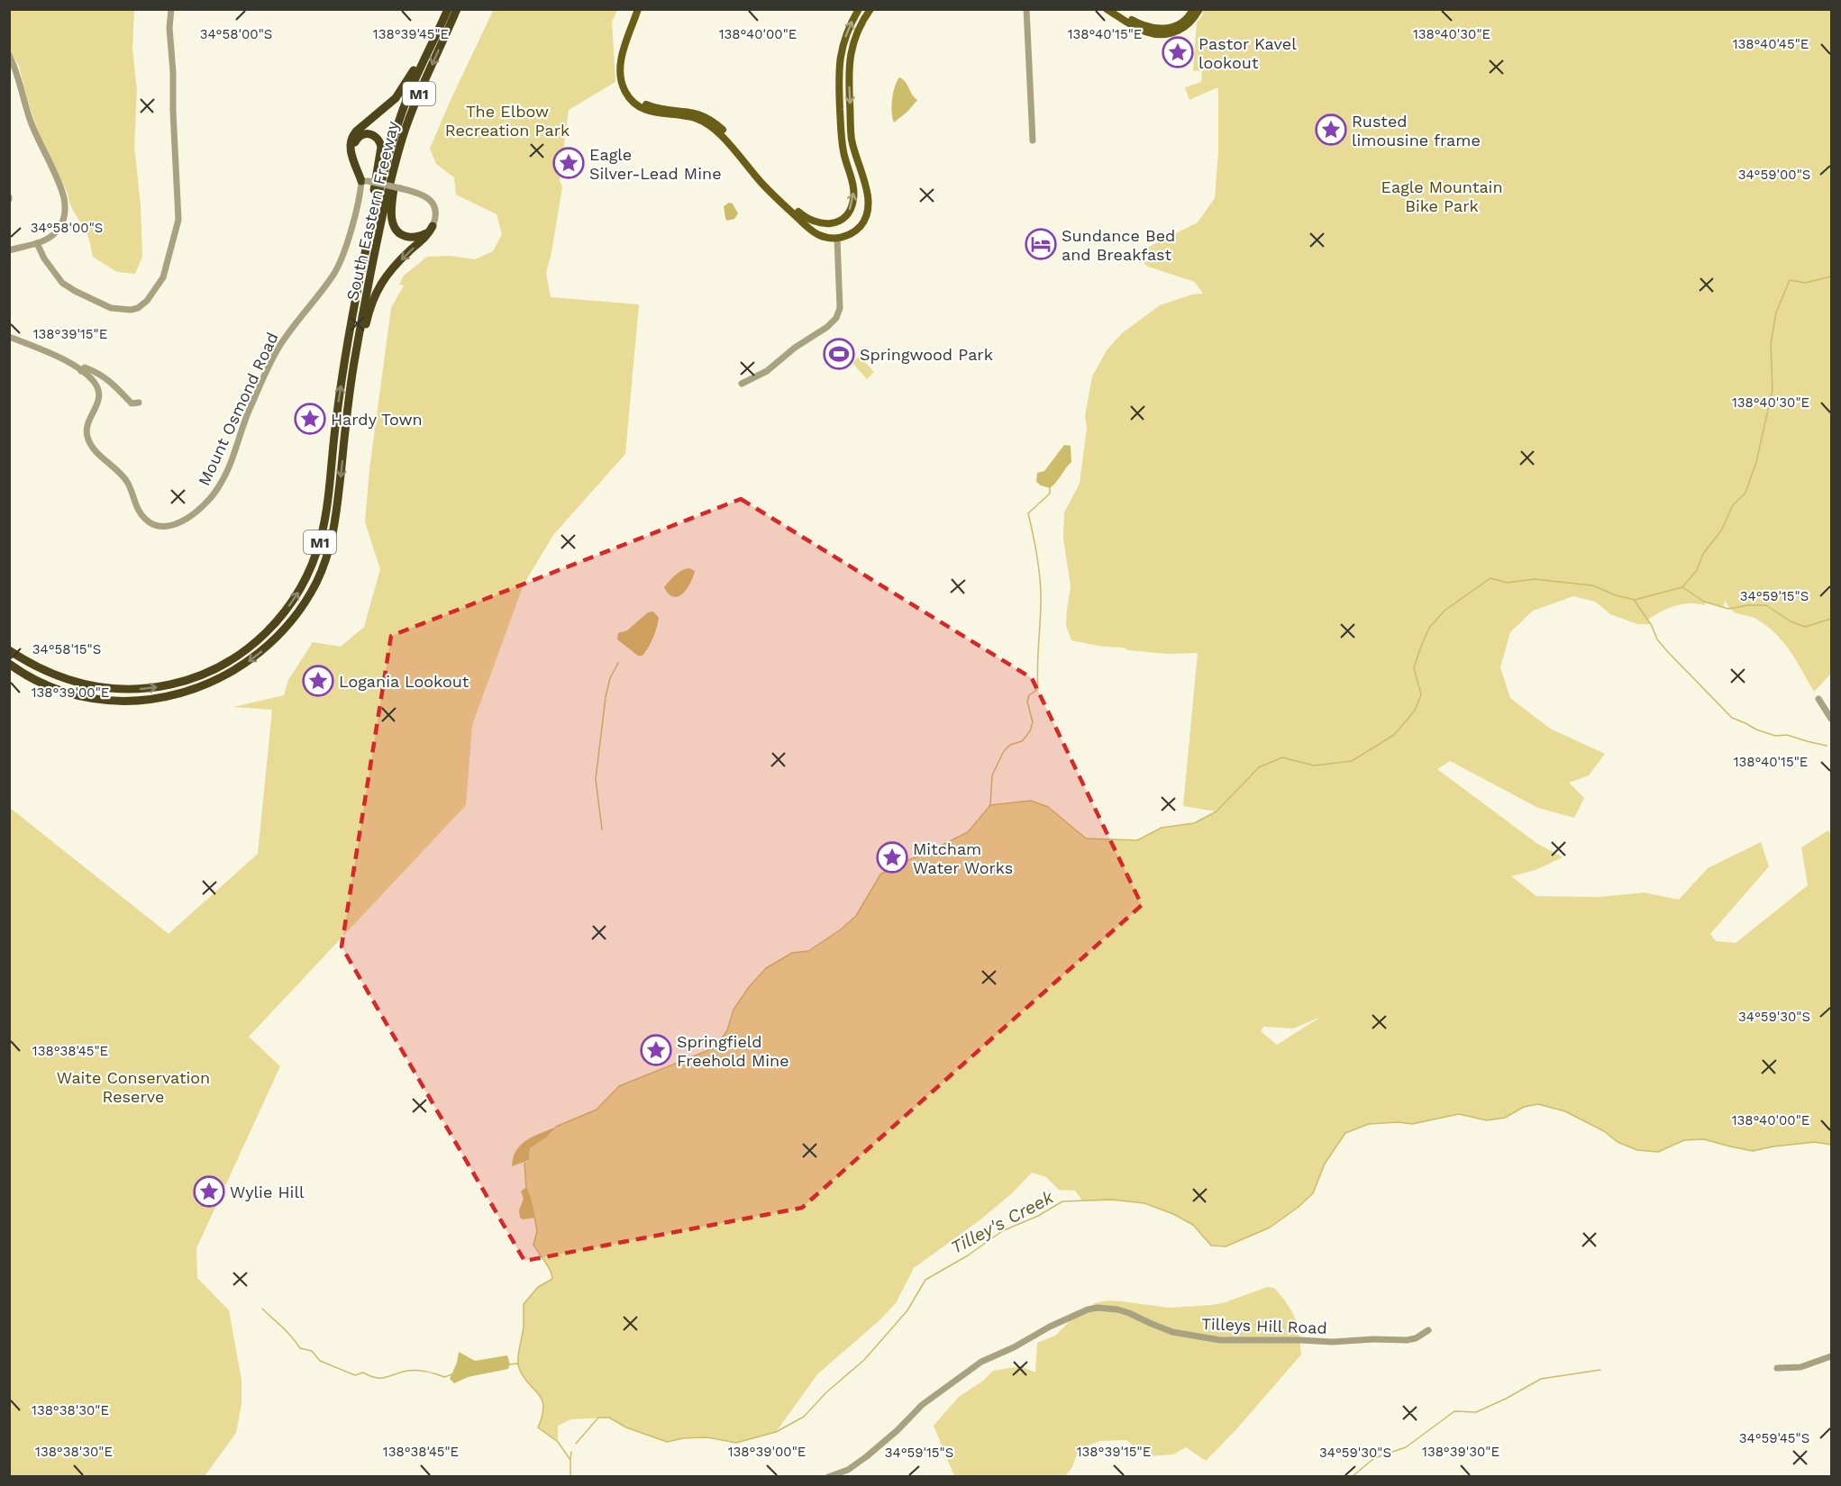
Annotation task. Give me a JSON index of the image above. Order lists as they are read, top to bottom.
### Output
{
  "streets": {
    "highway": ["M1", "South Eastern Freeway"],
    "street": ["Mount Osmond Road", "Tilleys Hill Road"]
  },
  "water": ["Tilley's Creek"],
  "parks": ["The Elbow Recreation Park", "Eagle Mountain Bike Park", "Waite Conservation Reserve"],
  "places": {
    "place": [
      "Pastor Kavel lookout",
      "Rusted limousine frame",
      "Eagle Silver-Lead Mine",
      "Hardy Town",
      "Logania Lookout",
      "Mitcham Water Works",
      "Springfield Freehold Mine",
      "Wylie Hill"
    ],
    "hotel": ["Sundance Bed and Breakfast"],
    "sports": ["Springwood Park"]
  },
  "coordinates": [
    "34°58'00\"S",
    "138°39'45\"E",
    "138°40'00\"E",
    "138°40'15\"E",
    "138°40'30\"E",
    "138°40'45\"E",
    "34°59'00\"S",
    "138°39'15\"E",
    "34°59'15\"S",
    "34°58'15\"S",
    "138°39'00\"E",
    "34°59'30\"S",
    "138°38'45\"E",
    "138°38'30\"E",
    "34°59'45\"S",
    "138°39'30\"E"
  ]
}
